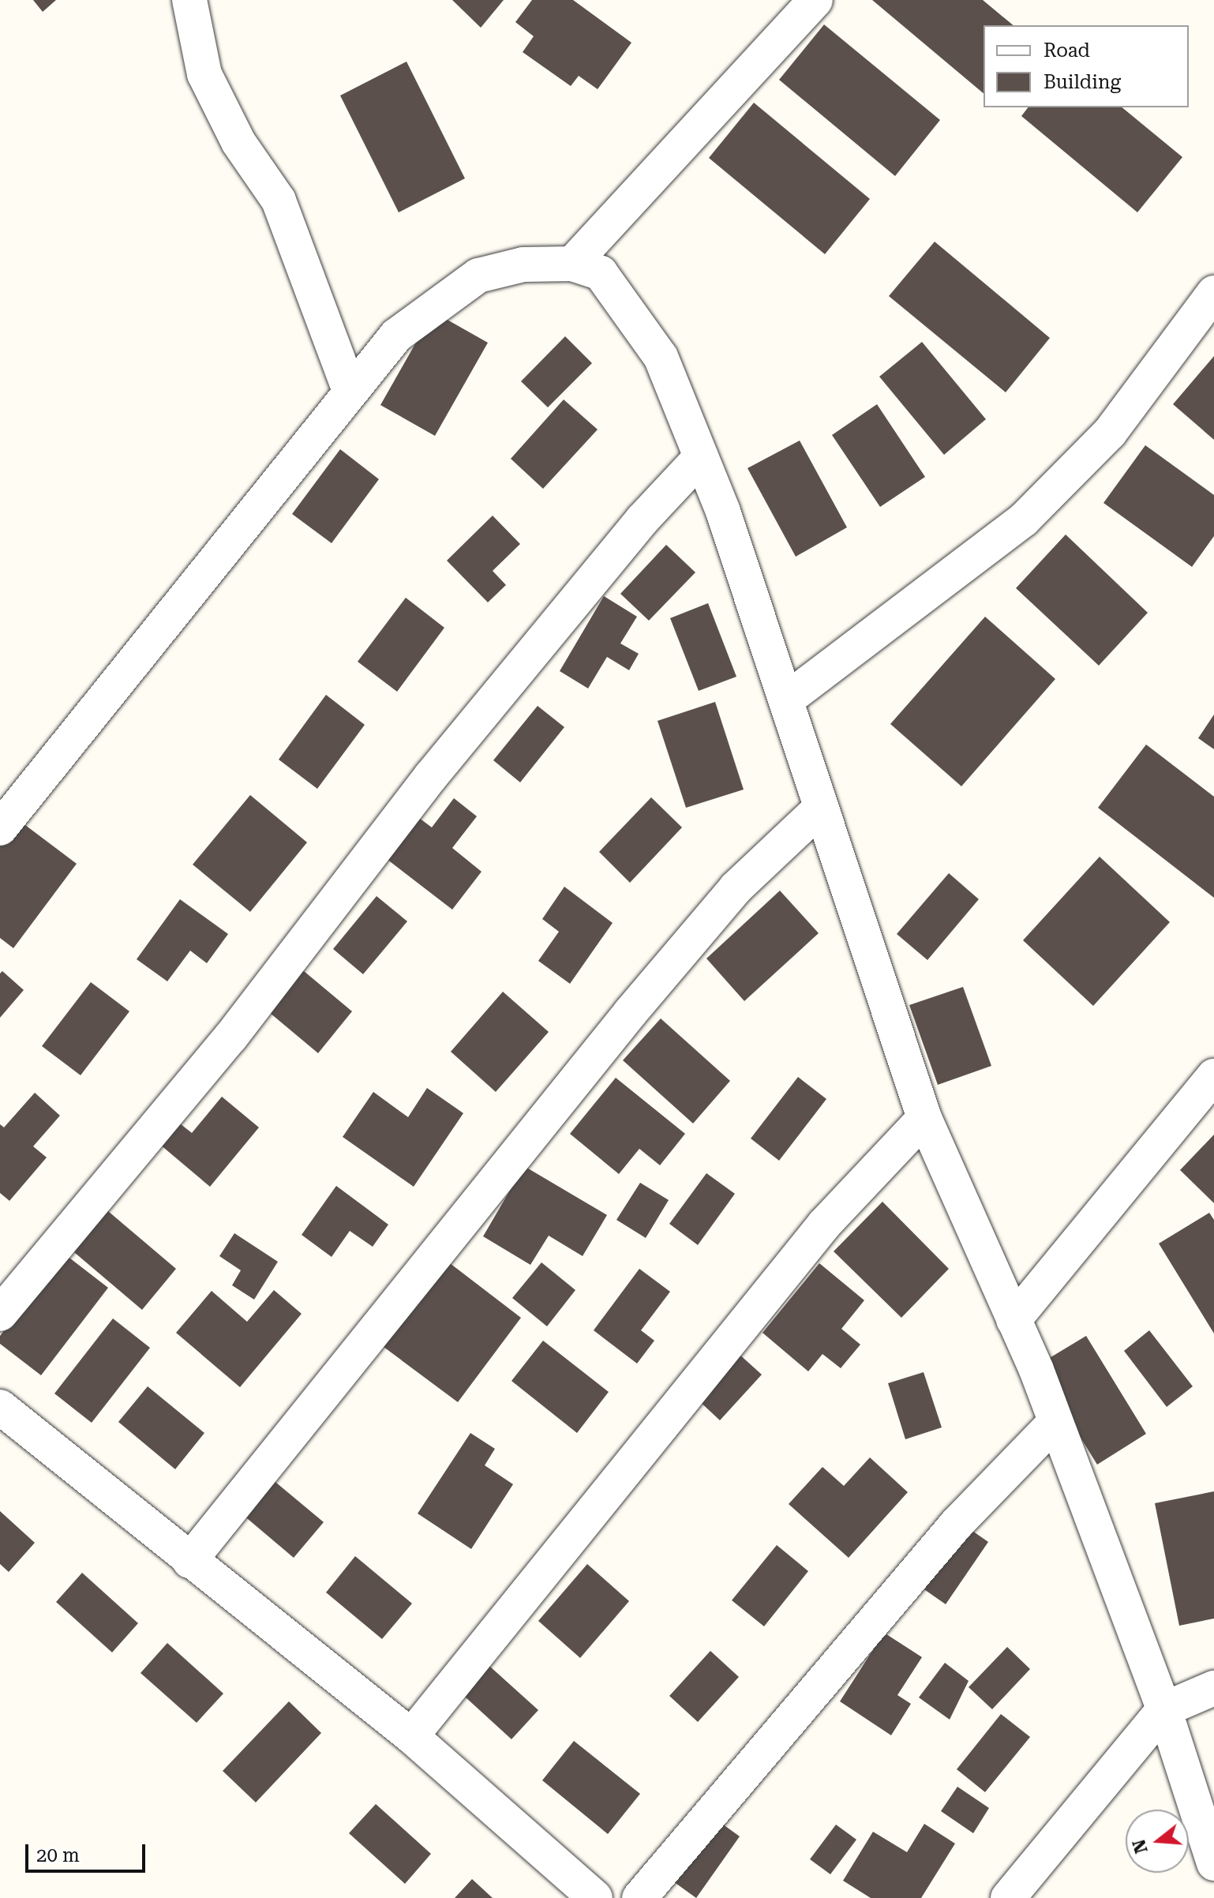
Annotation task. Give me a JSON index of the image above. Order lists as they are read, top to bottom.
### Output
{
  "legend": ["Road", "Building"],
  "scale_bar": "20 m",
  "north": "left"
}
